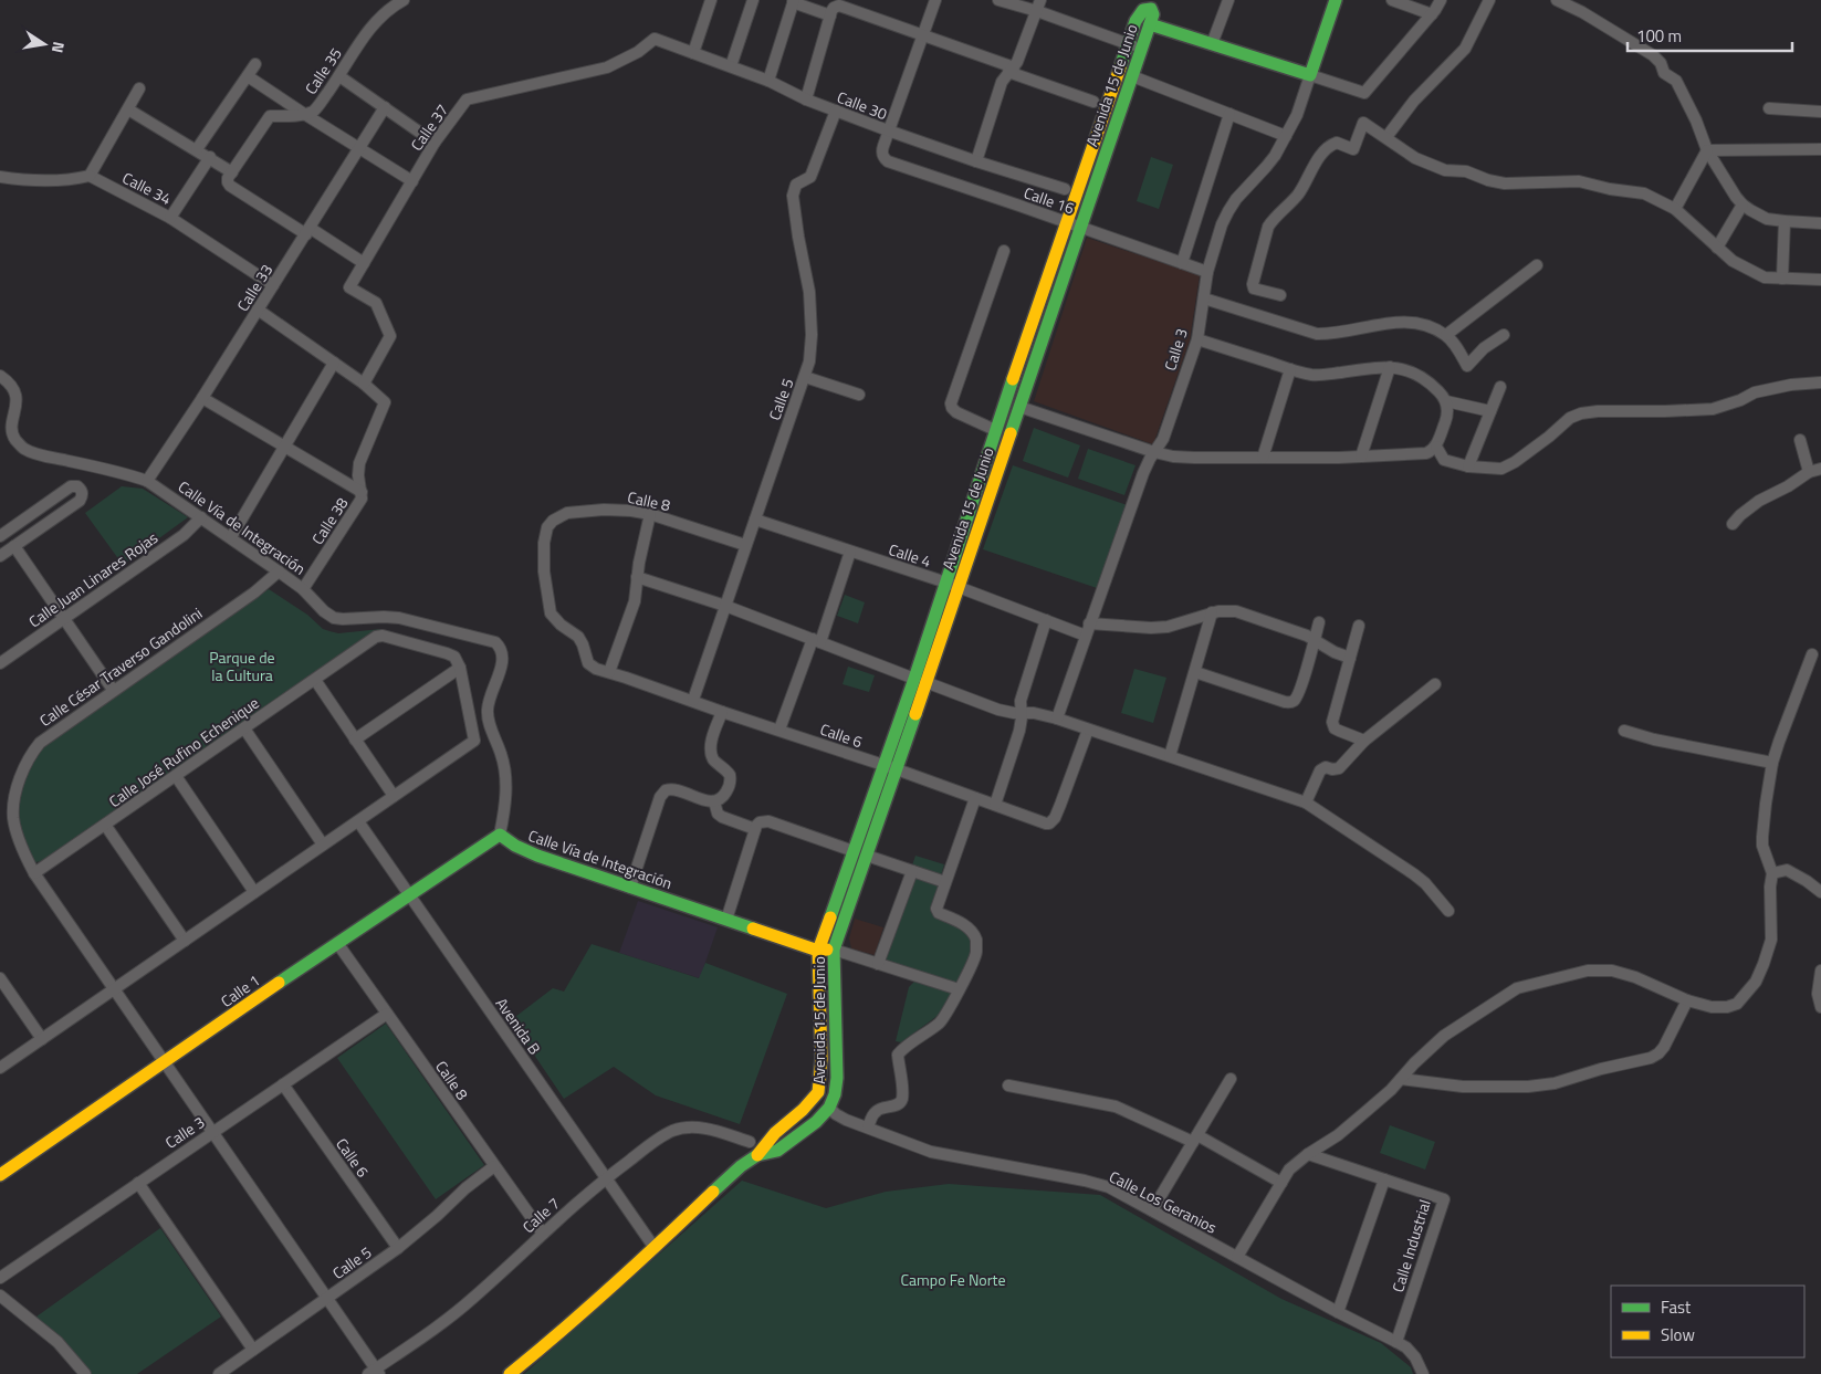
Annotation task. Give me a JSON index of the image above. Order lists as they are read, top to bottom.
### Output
{
  "streets": {
    "street": [
      "Calle 35",
      "Avenida 15 de Junio",
      "Calle 30",
      "Calle 37",
      "Calle 34",
      "Calle 16",
      "Calle 33",
      "Calle 3",
      "Calle 5",
      "Calle 8",
      "Calle 38",
      "Calle Vía de Integración",
      "Calle 4",
      "Calle Juan Linares Rojas",
      "Calle César Traverso Gandolini",
      "Calle 6",
      "Calle José Rufino Echenique",
      "Calle 1",
      "Avenida B",
      "Calle Los Geranios",
      "Calle 7",
      "Calle Industrial"
    ]
  },
  "crossings": [
    ["Avenida 15 de Junio", "Calle 16"],
    ["Avenida 15 de Junio", "Calle Vía de Integración"],
    ["Avenida 15 de Junio", "Calle 4"],
    ["Avenida 15 de Junio", "Calle 6"],
    ["Avenida 15 de Junio", "Avenida B"],
    ["Avenida 15 de Junio", "Calle Los Geranios"],
    ["Calle 30", "Calle 37"],
    ["Calle 30", "Calle 16"],
    ["Calle 30", "Calle 5"],
    ["Calle 37", "Calle 38"],
    ["Calle 34", "Calle 33"],
    ["Calle 16", "Calle 3"],
    ["Calle 33", "Calle Vía de Integración"],
    ["Calle 3", "Calle 8"],
    ["Calle 3", "Calle 4"],
    ["Calle 3", "Calle César Traverso Gandolini"],
    ["Calle 3", "Calle 6"],
    ["Calle 5", "Calle 8"],
    ["Calle 5", "Calle 4"],
    ["Calle 5", "Calle César Traverso Gandolini"],
    ["Calle 5", "Calle 6"],
    ["Calle 8", "Calle 6"],
    ["Calle 8", "Calle 1"],
    ["Calle 8", "Calle 7"],
    ["Calle 38", "Calle Vía de Integración"],
    ["Calle Vía de Integración", "Calle Juan Linares Rojas"],
    ["Calle Vía de Integración", "Calle César Traverso Gandolini"],
    ["Calle Vía de Integración", "Calle 1"],
    ["Calle César Traverso Gandolini", "Calle José Rufino Echenique"],
    ["Calle César Traverso Gandolini", "Calle 1"],
    ["Calle César Traverso Gandolini", "Calle 7"],
    ["Calle 1", "Avenida B"],
    ["Avenida B", "Calle 7"],
    ["Calle Los Geranios", "Calle Industrial"]
  ],
  "parks": ["Parque de la Cultura", "Campo Fe Norte"],
  "legend": ["Fast", "Slow"],
  "scale_bar": "100 m",
  "north": "right"
}
